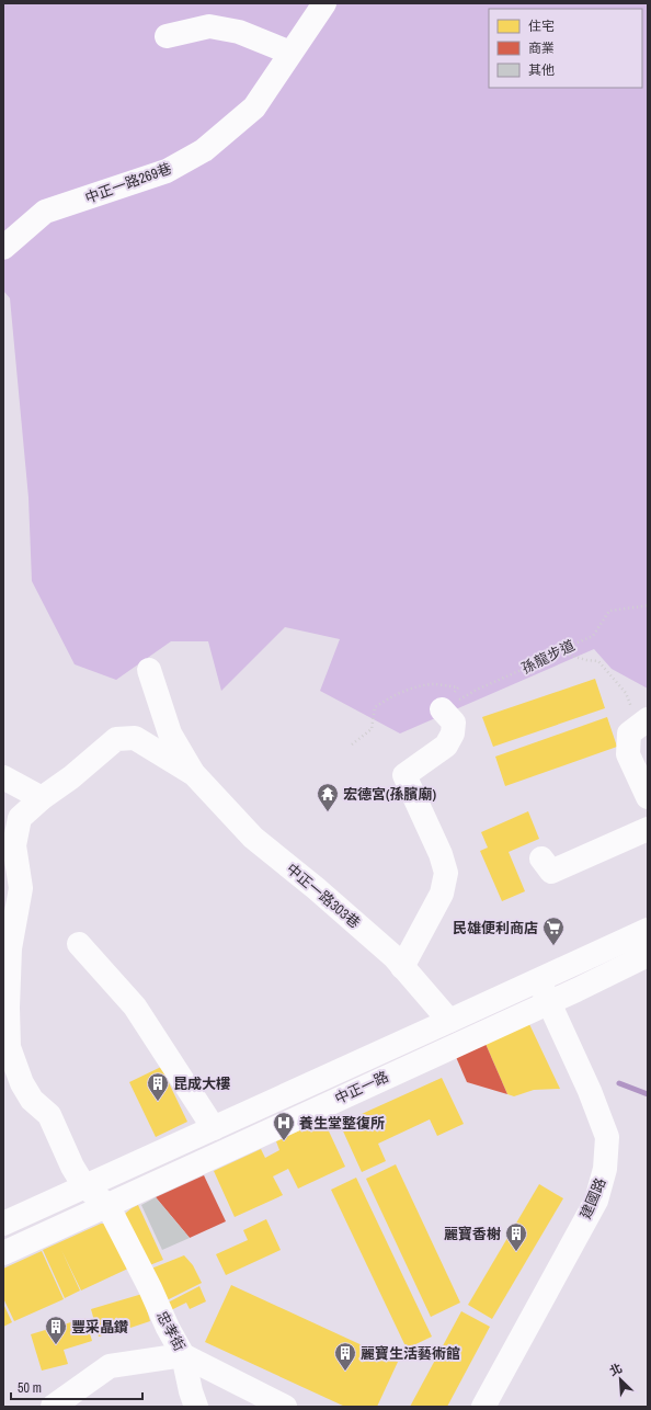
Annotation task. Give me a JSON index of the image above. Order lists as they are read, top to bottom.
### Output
{
  "streets": {
    "street": [
      "中正一路269巷",
      "中正一路303巷",
      "中正一路",
      "建國路",
      "忠孝街"
    ],
    "path": ["孫龍步道"]
  },
  "crossings": [
    ["中正一路303巷", "中正一路"],
    ["中正一路", "建國路"],
    ["中正一路", "忠孝街"]
  ],
  "places": {
    "temple": ["宏德宮(孫臏廟)"],
    "supermarket": ["民雄便利商店"],
    "building": [
      "昆成大樓",
      "麗寶香榭",
      "豐采晶鑽",
      "麗寶生活藝術館"
    ],
    "hospital": ["養生堂整復所"]
  },
  "legend": ["住宅", "商業", "其他"],
  "scale_bar": "50 m",
  "north": "top left"
}
